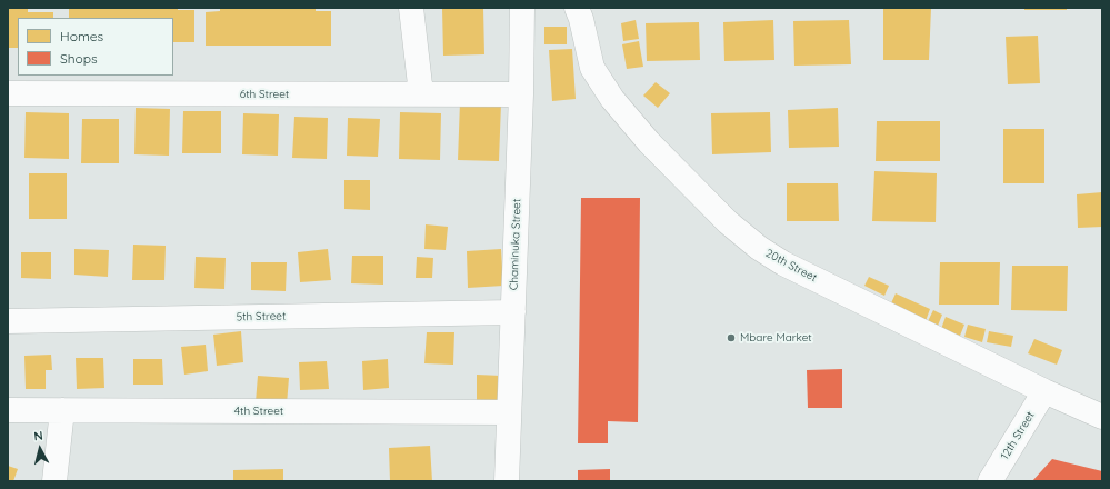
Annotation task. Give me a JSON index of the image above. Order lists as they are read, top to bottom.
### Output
{
  "streets": {
    "street": [
      "6th Street",
      "Chaminuka Street",
      "20th Street",
      "5th Street",
      "4th Street",
      "12th Street"
    ]
  },
  "crossings": [
    ["6th Street", "Chaminuka Street"],
    ["Chaminuka Street", "5th Street"],
    ["Chaminuka Street", "4th Street"],
    ["20th Street", "12th Street"]
  ],
  "places": ["Mbare Market"],
  "legend": ["Homes", "Shops"],
  "north": "top"
}
